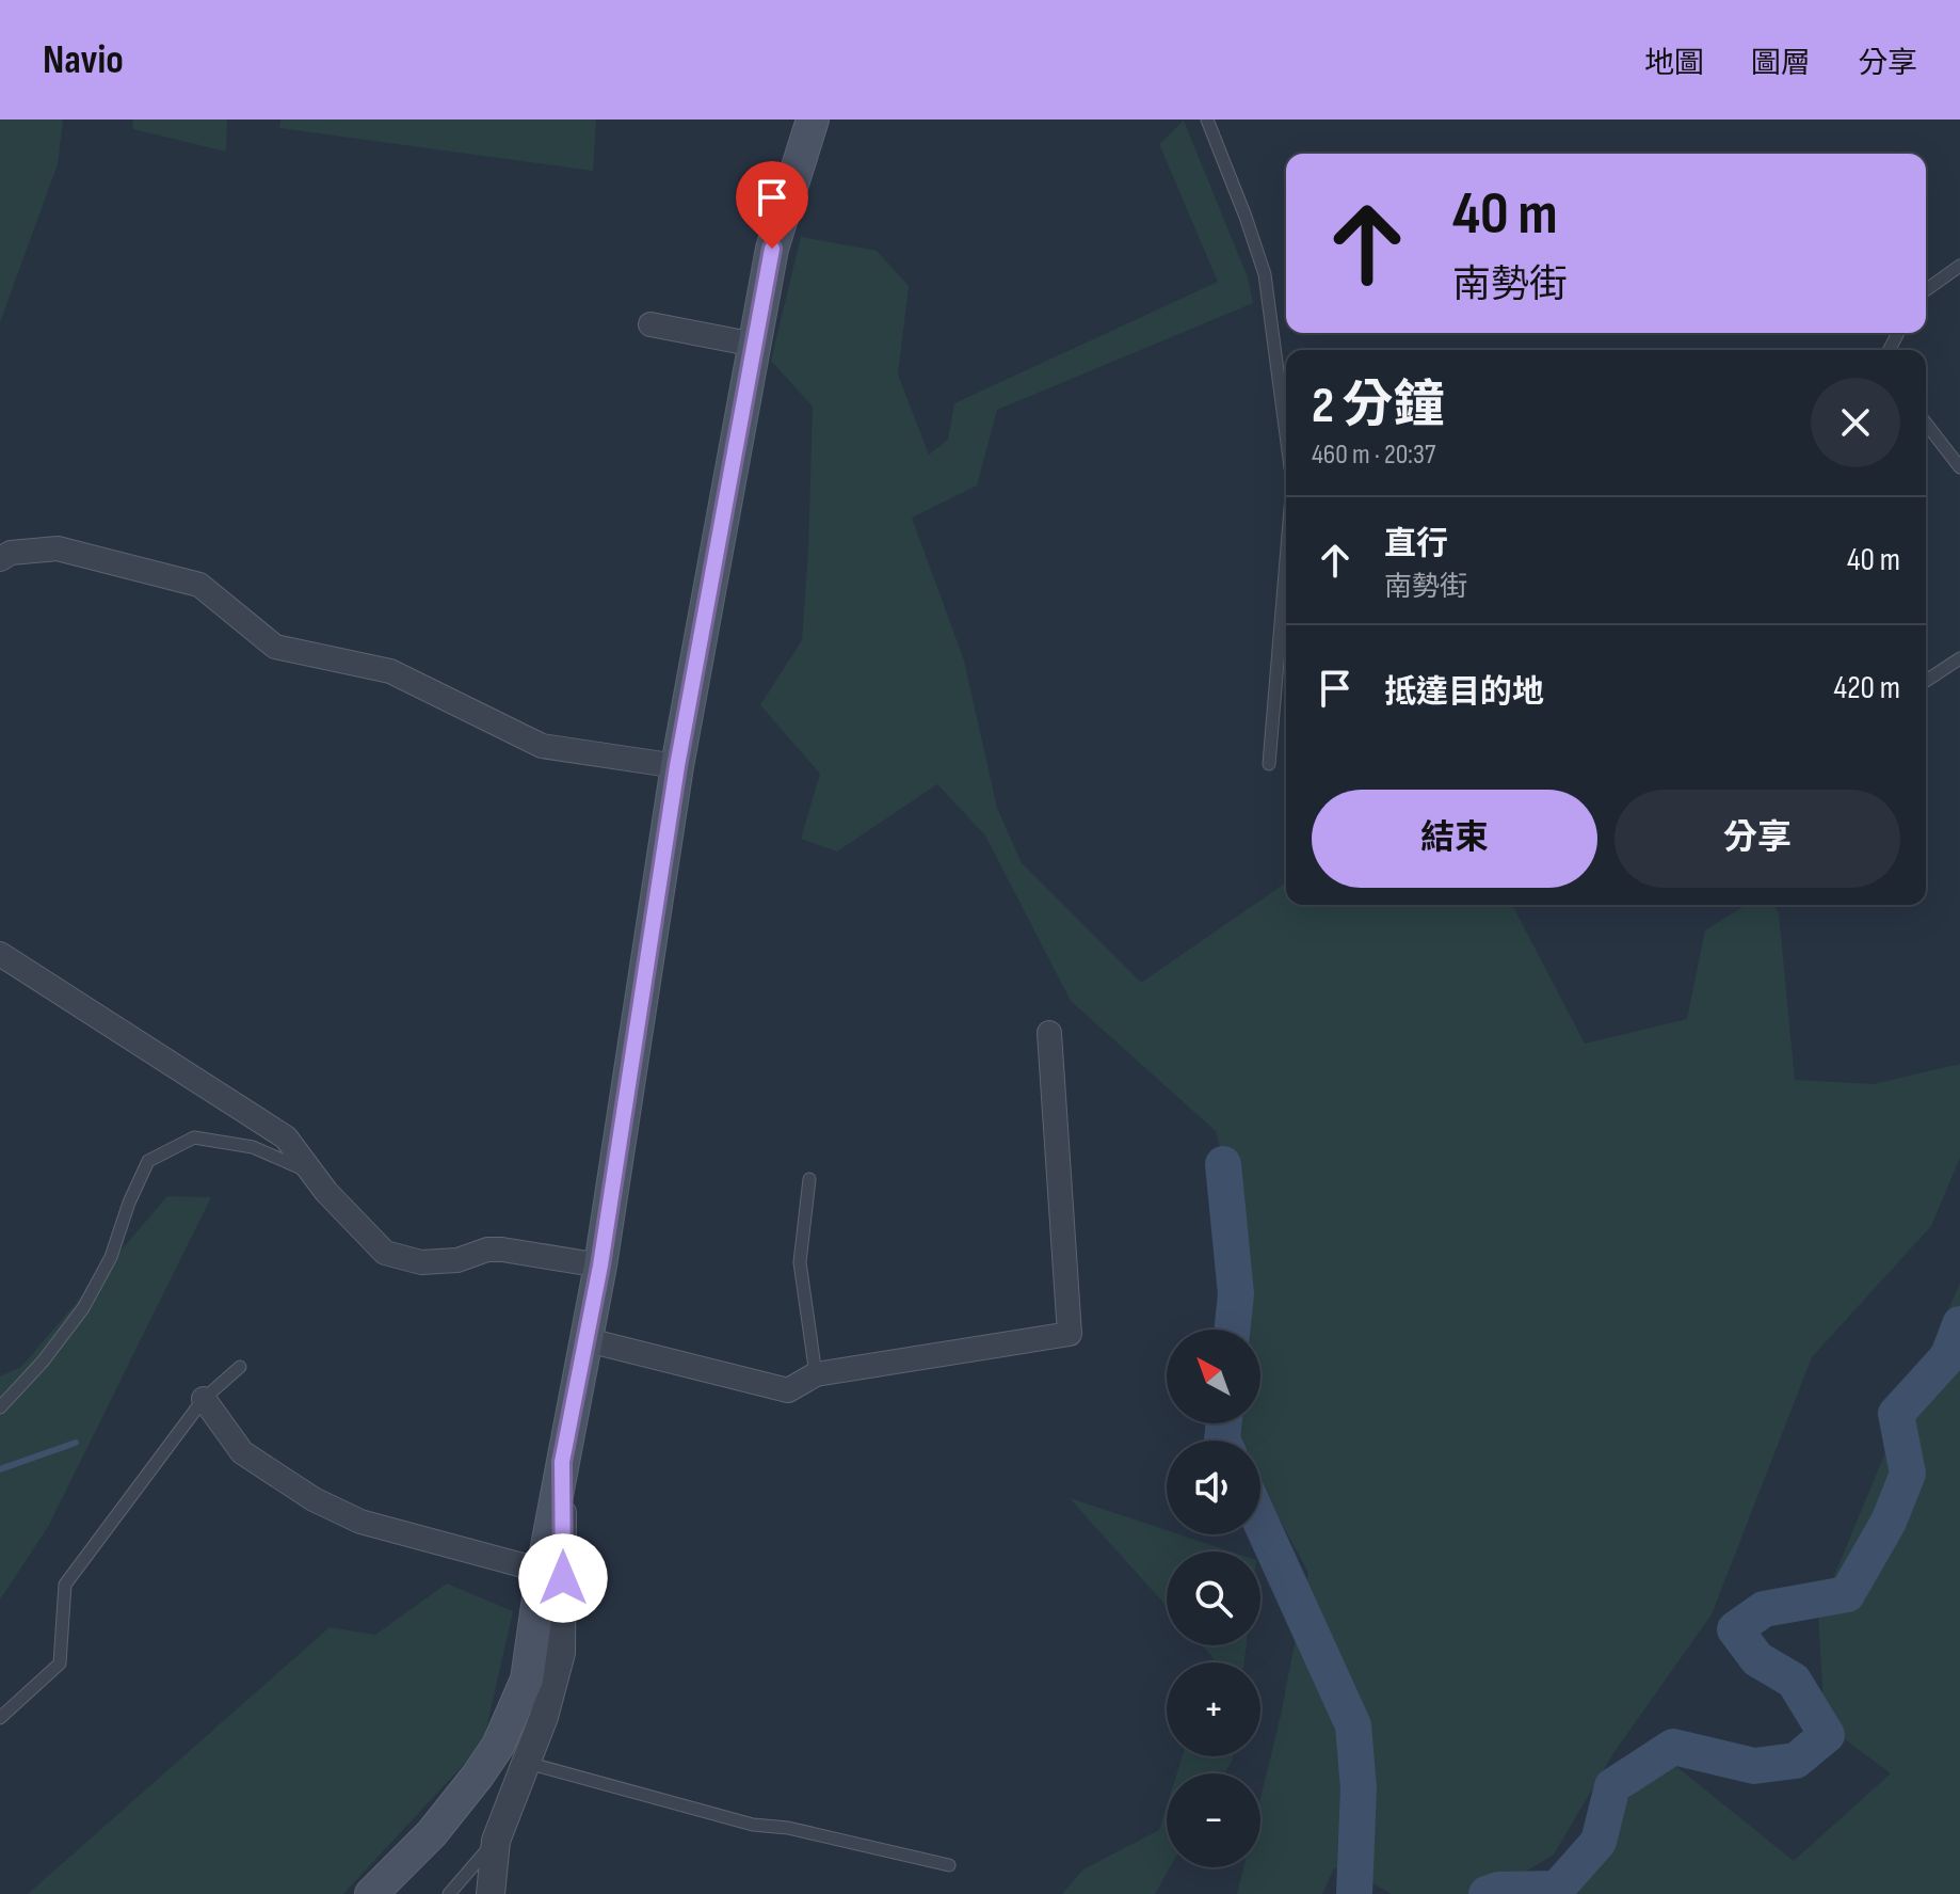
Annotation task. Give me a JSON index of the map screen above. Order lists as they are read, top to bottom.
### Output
{
  "north": "top left",
  "page": {
    "header": "Navio",
    "nav": ["地圖", "圖層", "分享"],
    "turn": ["40 m", "南勢街"],
    "heading": ["2 分鐘", "460 m · 20:37"],
    "list": [
      {
        "name": "直行",
        "note": "南勢街",
        "value": "40 m"
      },
      {
        "name": "抵達目的地",
        "value": "420 m"
      }
    ],
    "buttons": ["結束", "分享"],
    "map_buttons": ["+", "−"]
  }
}
